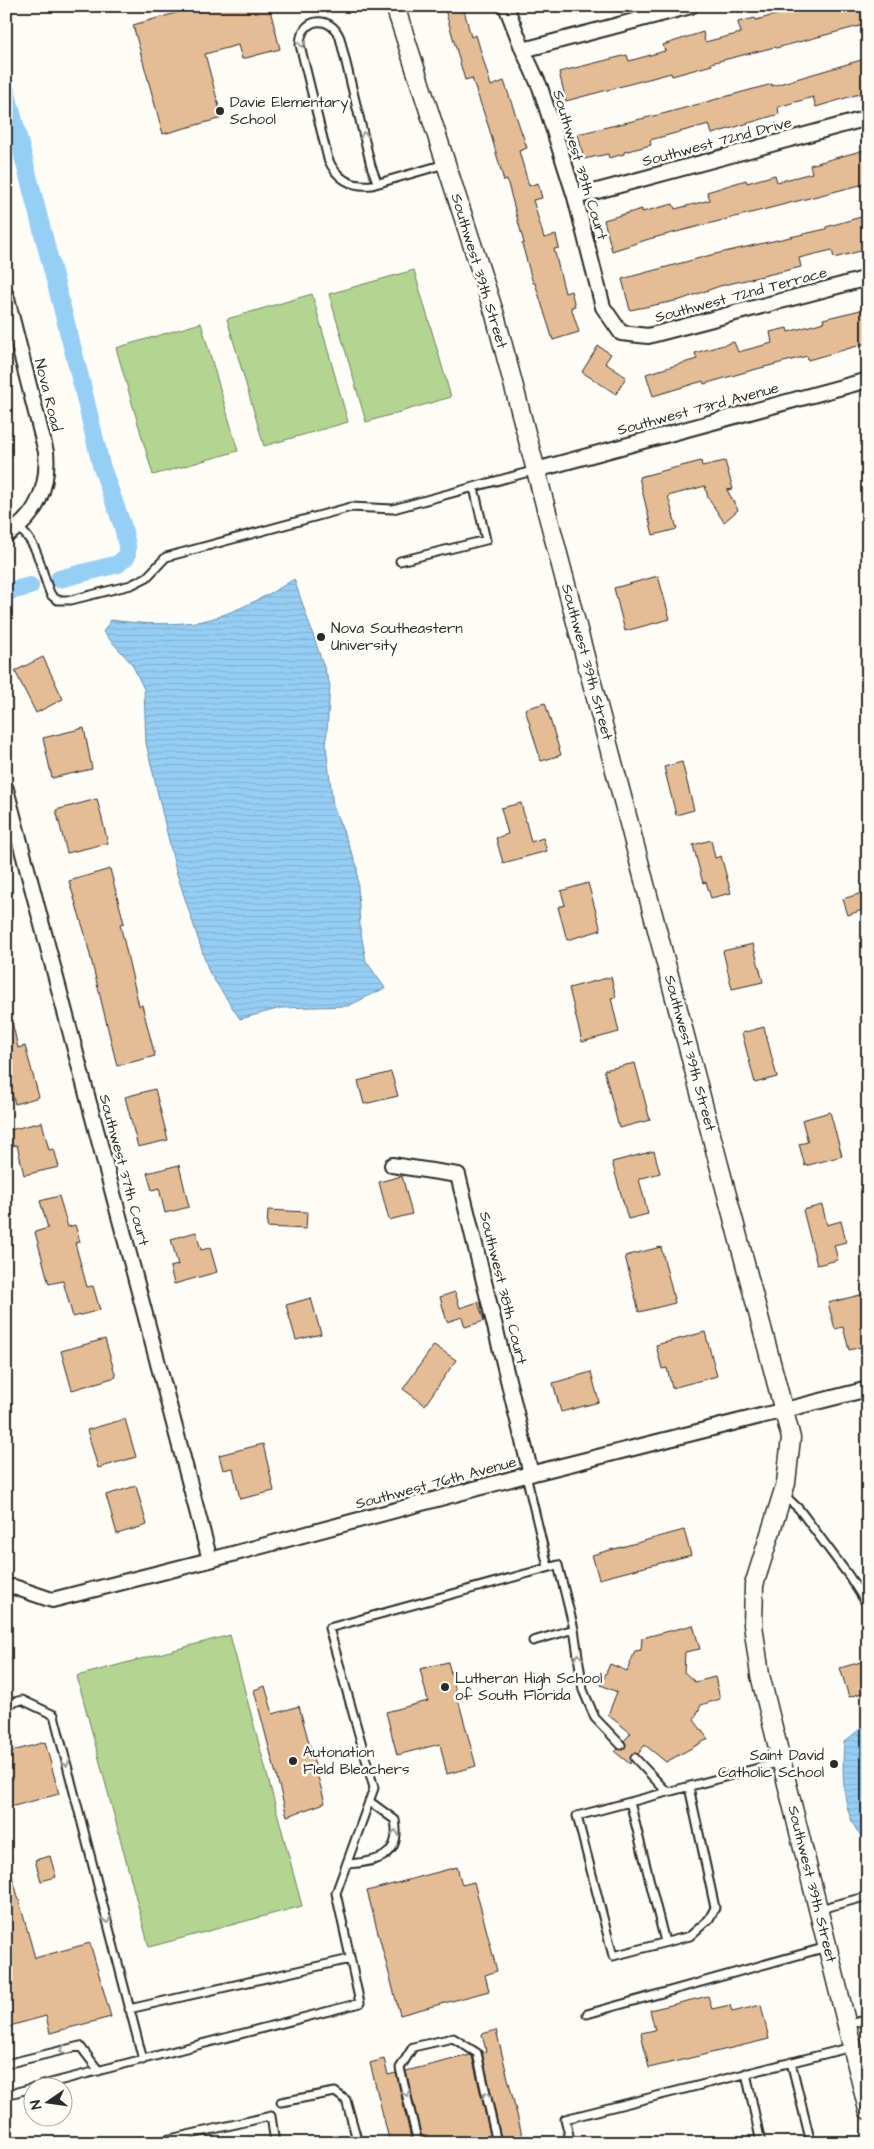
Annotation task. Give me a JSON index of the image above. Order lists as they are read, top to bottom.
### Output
{
  "streets": {
    "street": [
      "Southwest 72nd Drive",
      "Southwest 39th Court",
      "Southwest 39th Street",
      "Southwest 72nd Terrace",
      "Nova Road",
      "Southwest 73rd Avenue",
      "Southwest 37th Court",
      "Southwest 38th Court",
      "Southwest 76th Avenue"
    ]
  },
  "crossings": [
    ["Southwest 72nd Drive", "Southwest 39th Court"],
    ["Southwest 39th Court", "Southwest 72nd Terrace"],
    ["Southwest 39th Street", "Southwest 73rd Avenue"],
    ["Southwest 39th Street", "Southwest 76th Avenue"],
    ["Southwest 37th Court", "Southwest 76th Avenue"],
    ["Southwest 38th Court", "Southwest 76th Avenue"]
  ],
  "places": [
    "Davie Elementary School",
    "Nova Southeastern University",
    "Lutheran High School of South Florida",
    "Autonation FIeld Bleachers",
    "Saint David Catholic School"
  ],
  "north": "left"
}
